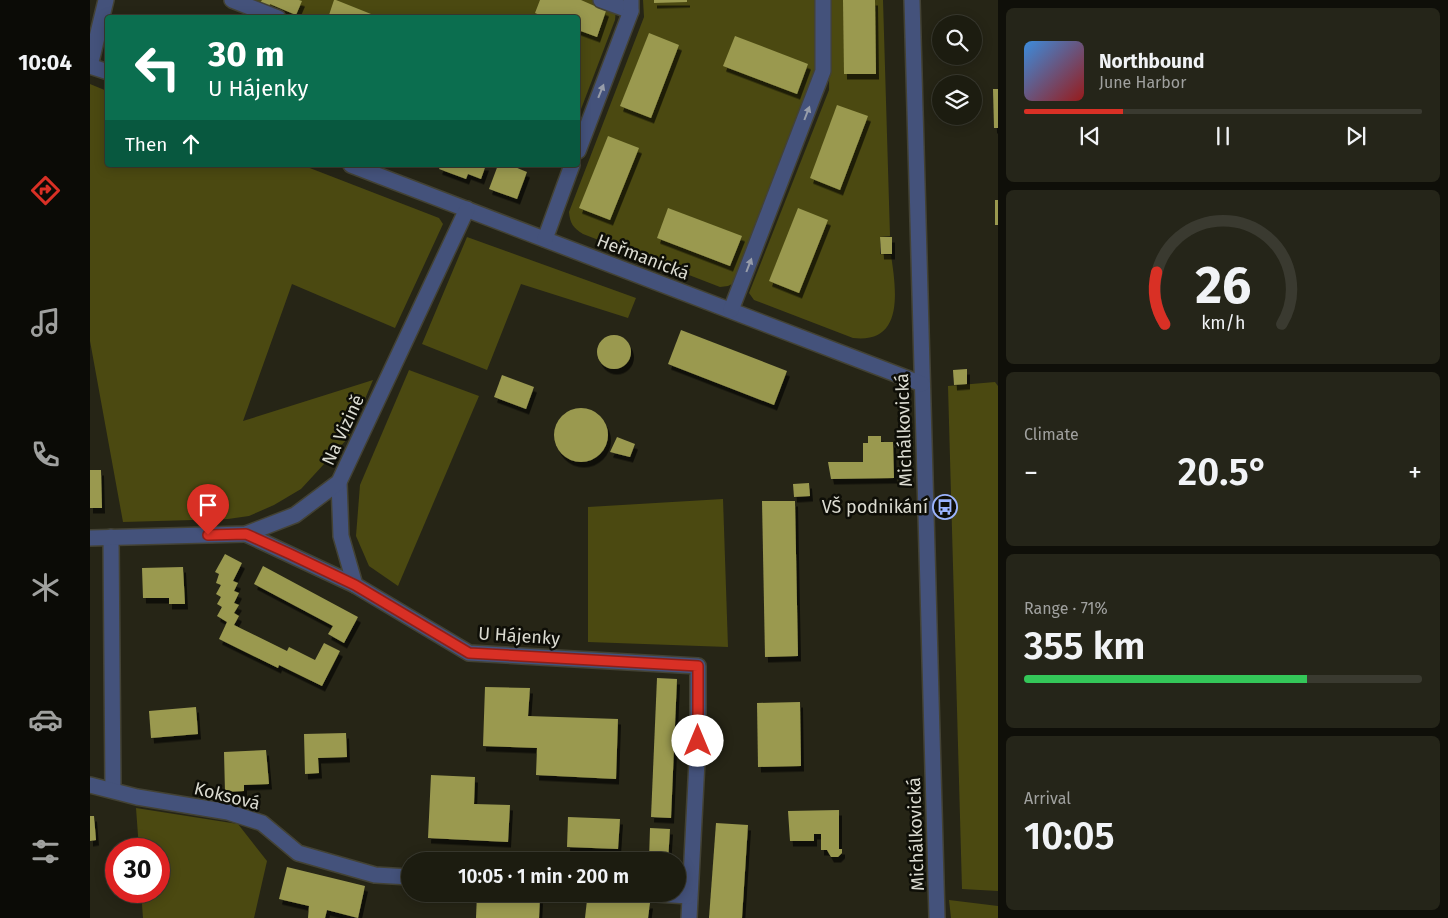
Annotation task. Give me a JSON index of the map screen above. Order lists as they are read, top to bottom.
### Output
{
  "streets": {
    "street": [
      "Heřmanická",
      "Na Vizině",
      "Michálkovická",
      "U Hájenky",
      "Koksová"
    ]
  },
  "crossings": [
    ["Heřmanická", "Na Vizině"],
    ["Heřmanická", "Michálkovická"],
    ["Na Vizině", "U Hájenky"]
  ],
  "places": {
    "bus stop": ["VŠ podnikání"]
  },
  "page": {
    "tabs": "10:04",
    "turn": ["30 m", "U Hájenky"],
    "song": ["Northbound", "June Harbor"],
    "then": "Then",
    "tile": [
      "Climate",
      ["Range · 71%", "355 km"],
      ["Arrival", "10:05"]
    ],
    "heat": ["−", "20.5°", "+"],
    "limit": "30",
    "trip": "10:05 · 1 min · 200 m",
    "gauge": ["26", "km/h"]
  }
}
